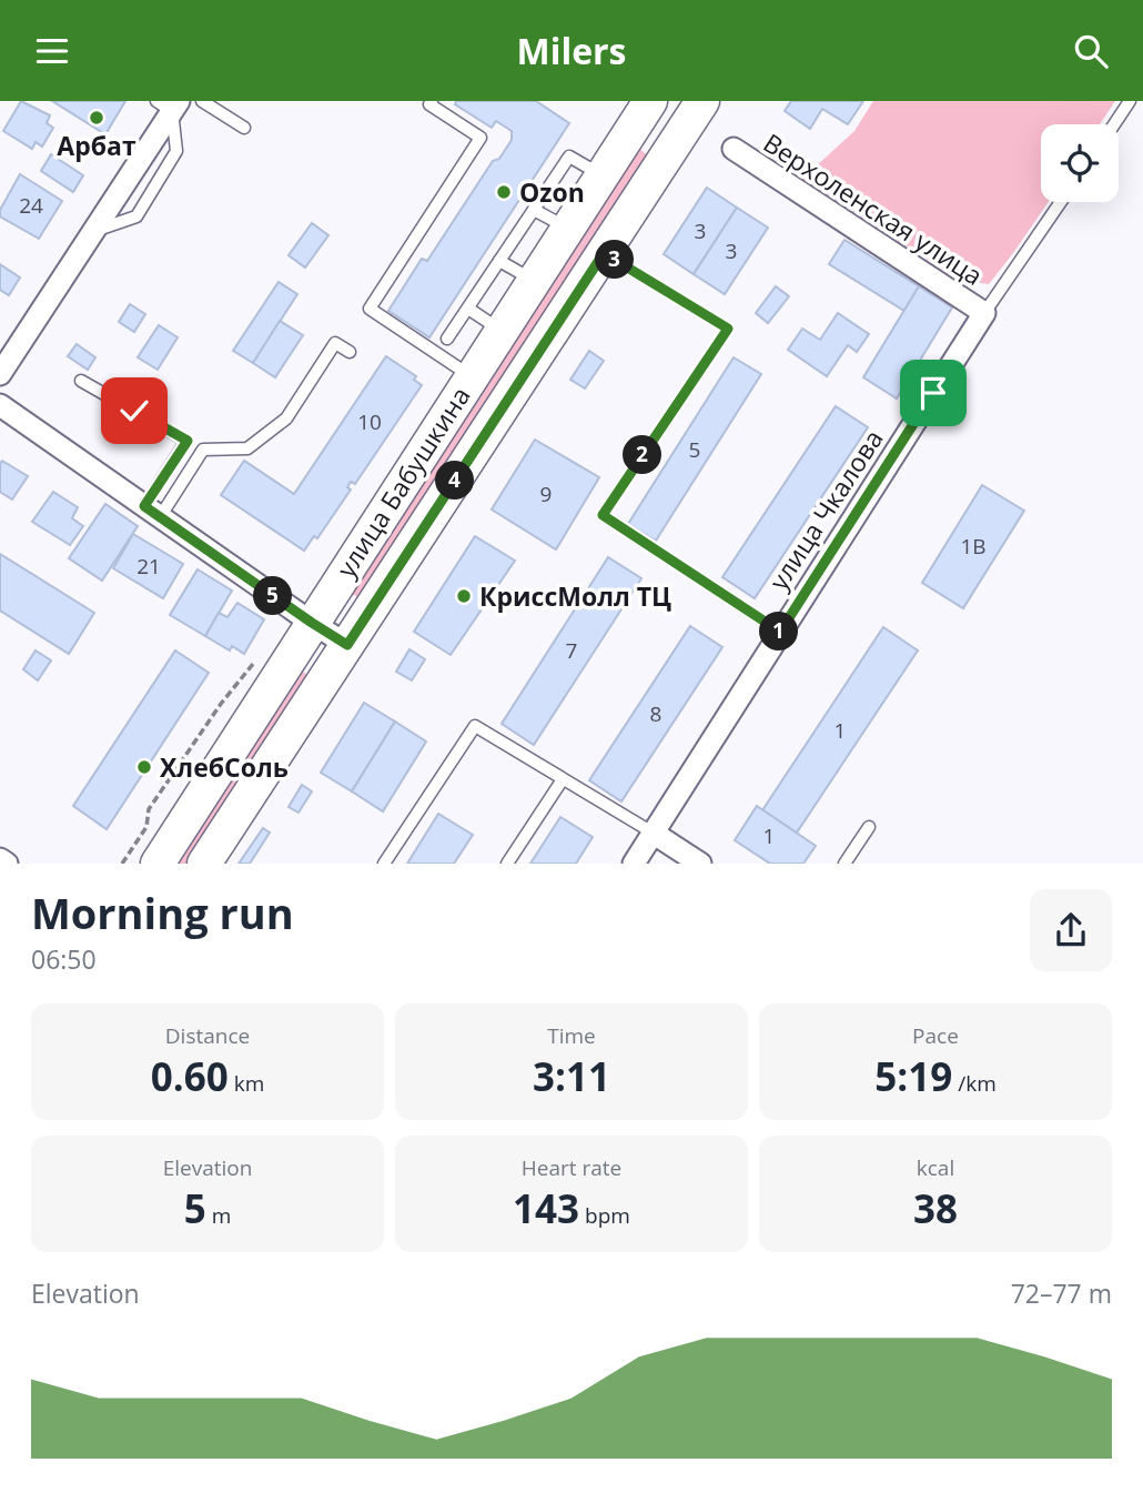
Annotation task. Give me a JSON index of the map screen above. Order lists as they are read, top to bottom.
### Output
{
  "streets": {
    "main road": ["улица Бабушкина"],
    "street": ["Верхоленская улица", "улица Чкалова"]
  },
  "crossings": [
    ["Верхоленская улица", "улица Чкалова"]
  ],
  "places": [
    "Арбат",
    "Ozon",
    "КриссМолл ТЦ",
    "ХлебСоль"
  ],
  "house_numbers": [
    "24",
    "3",
    "3",
    "10",
    "5",
    "9",
    "1В",
    "21",
    "7",
    "8",
    "1",
    "1"
  ],
  "page": {
    "header": "Milers",
    "pins": [
      "3",
      "2",
      "4",
      "5",
      "1"
    ],
    "heading": ["Morning run", "06:50"],
    "stats": [
      ["Distance", "0.60 km"],
      ["Time", "3:11"],
      ["Pace", "5:19 /km"],
      ["Elevation", "5 m"],
      ["Heart rate", "143 bpm"],
      ["kcal", "38"]
    ],
    "chart": ["Elevation", "72–77 m"]
  }
}
